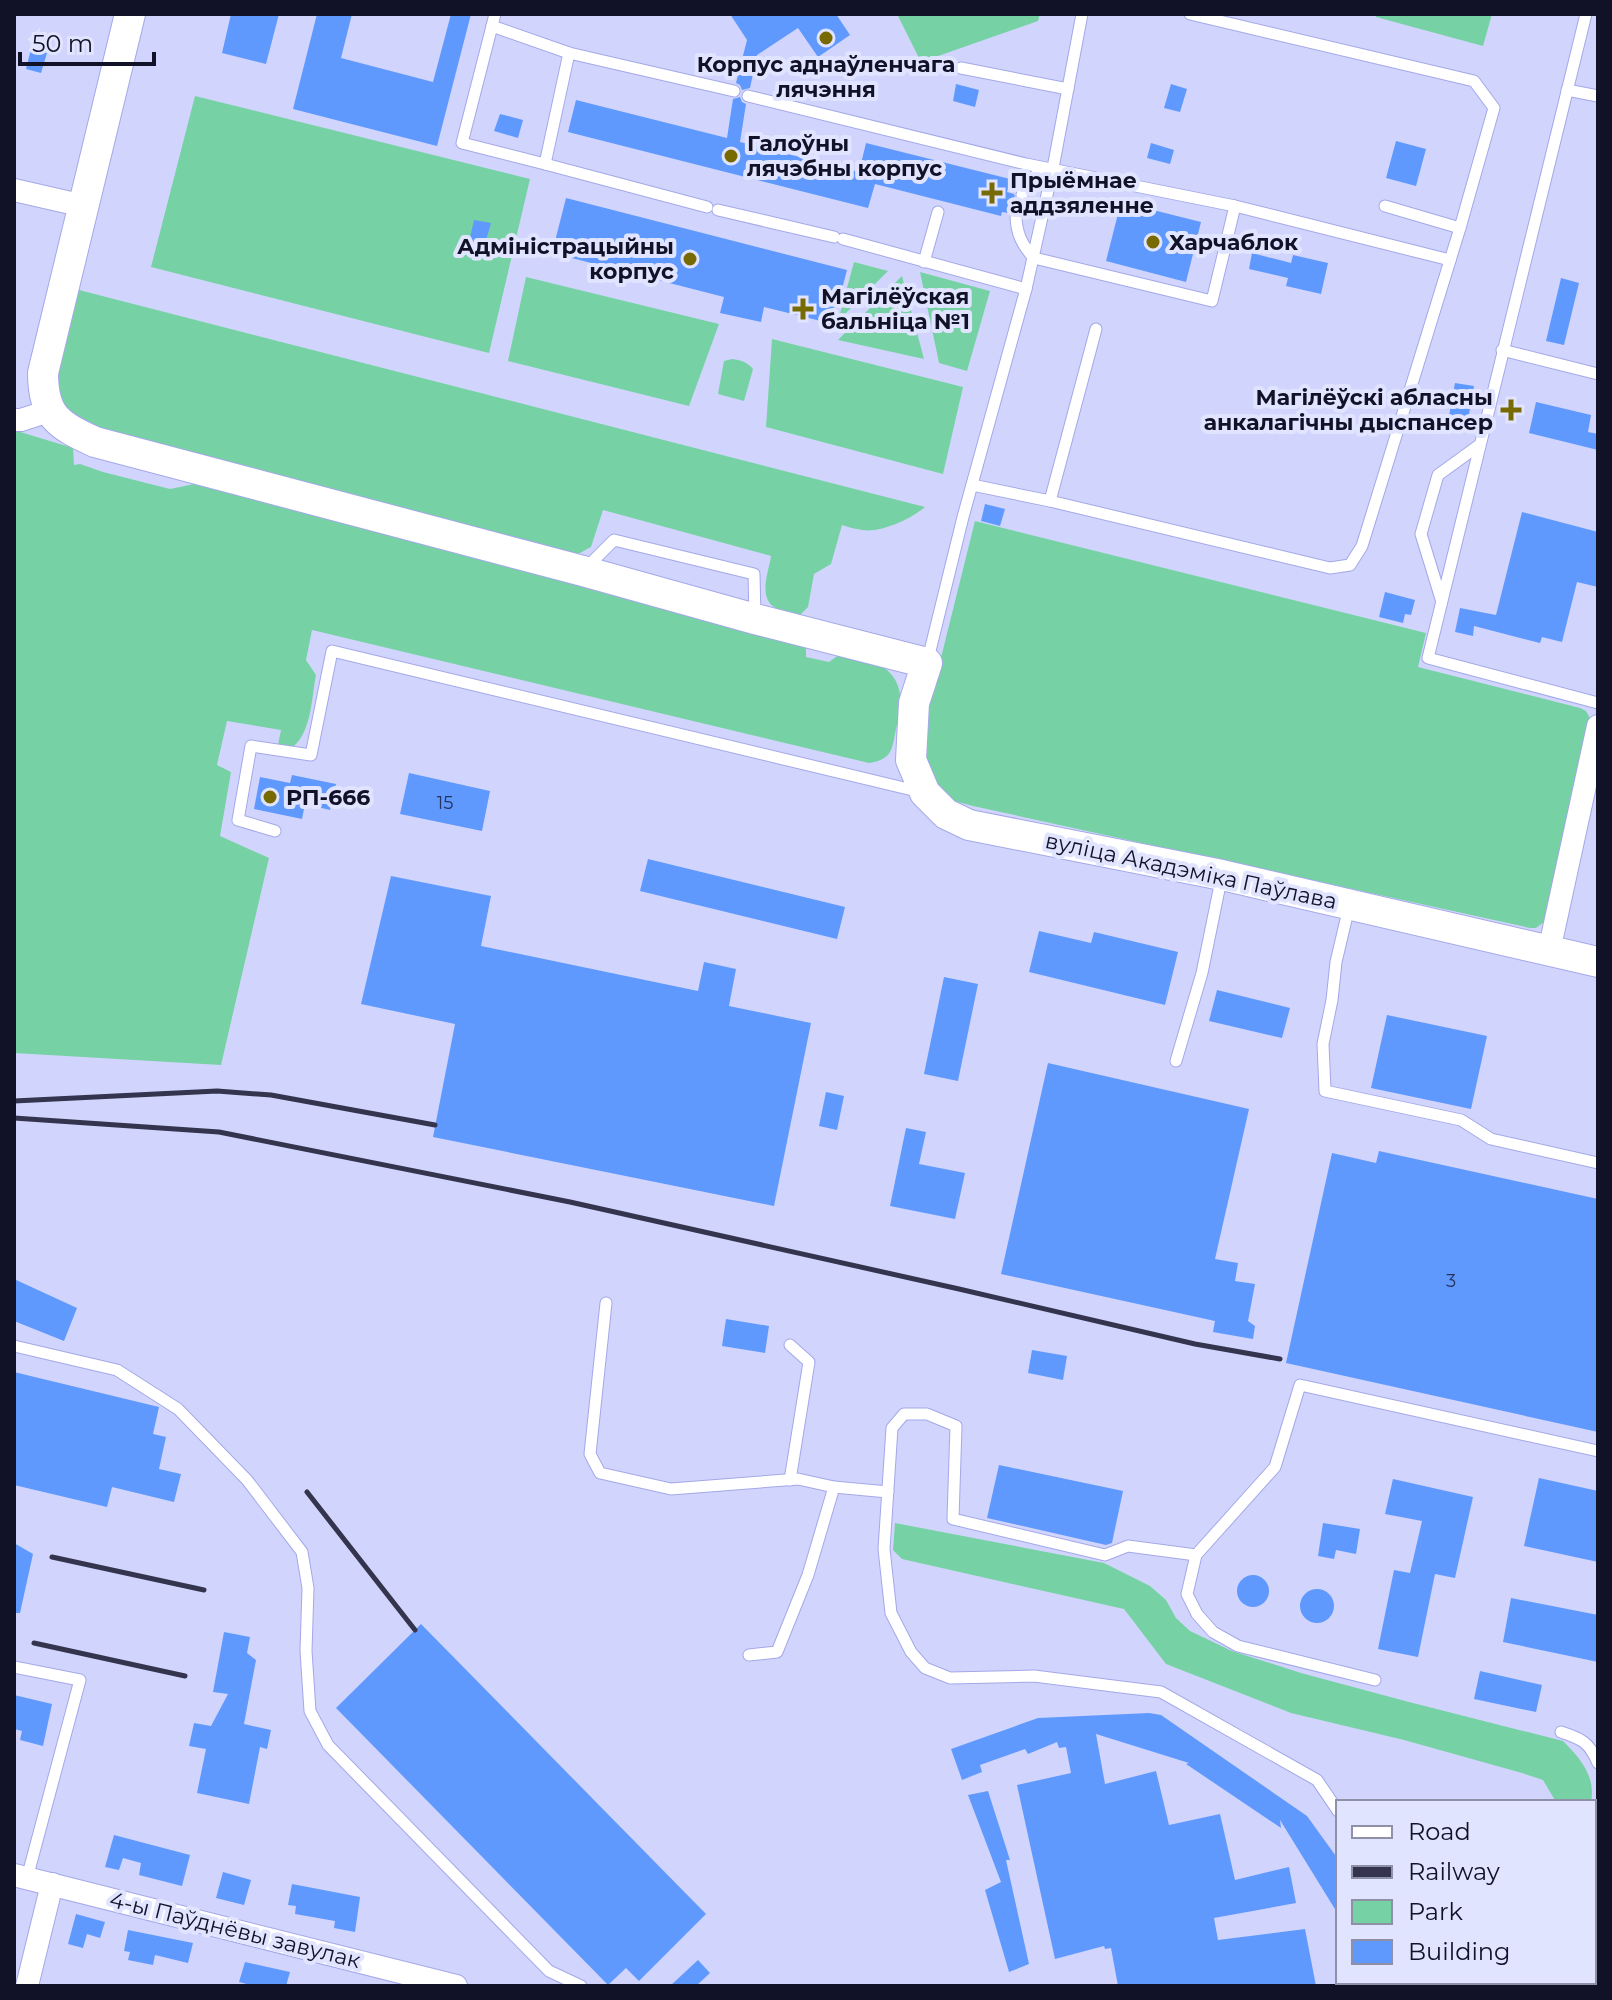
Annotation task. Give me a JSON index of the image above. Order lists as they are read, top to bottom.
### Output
{
  "streets": {
    "main road": ["вуліца Акадэміка Паўлава"],
    "street": ["4-ы Паўднёвы завулак"]
  },
  "places": {
    "other": [
      "Корпус аднаўленчага лячэння",
      "Галоўны лячэбны корпус",
      "Харчаблок",
      "Адміністрацыйны корпус",
      "РП-666"
    ],
    "health": ["Прыёмнае аддзяленне", "Магілёўская бальніца №1", "Магілёўскі абласны анкалагічны дыспансер"]
  },
  "house_numbers": ["15", "3"],
  "legend": [
    "Road",
    "Railway",
    "Park",
    "Building"
  ],
  "scale_bar": "50 m"
}
